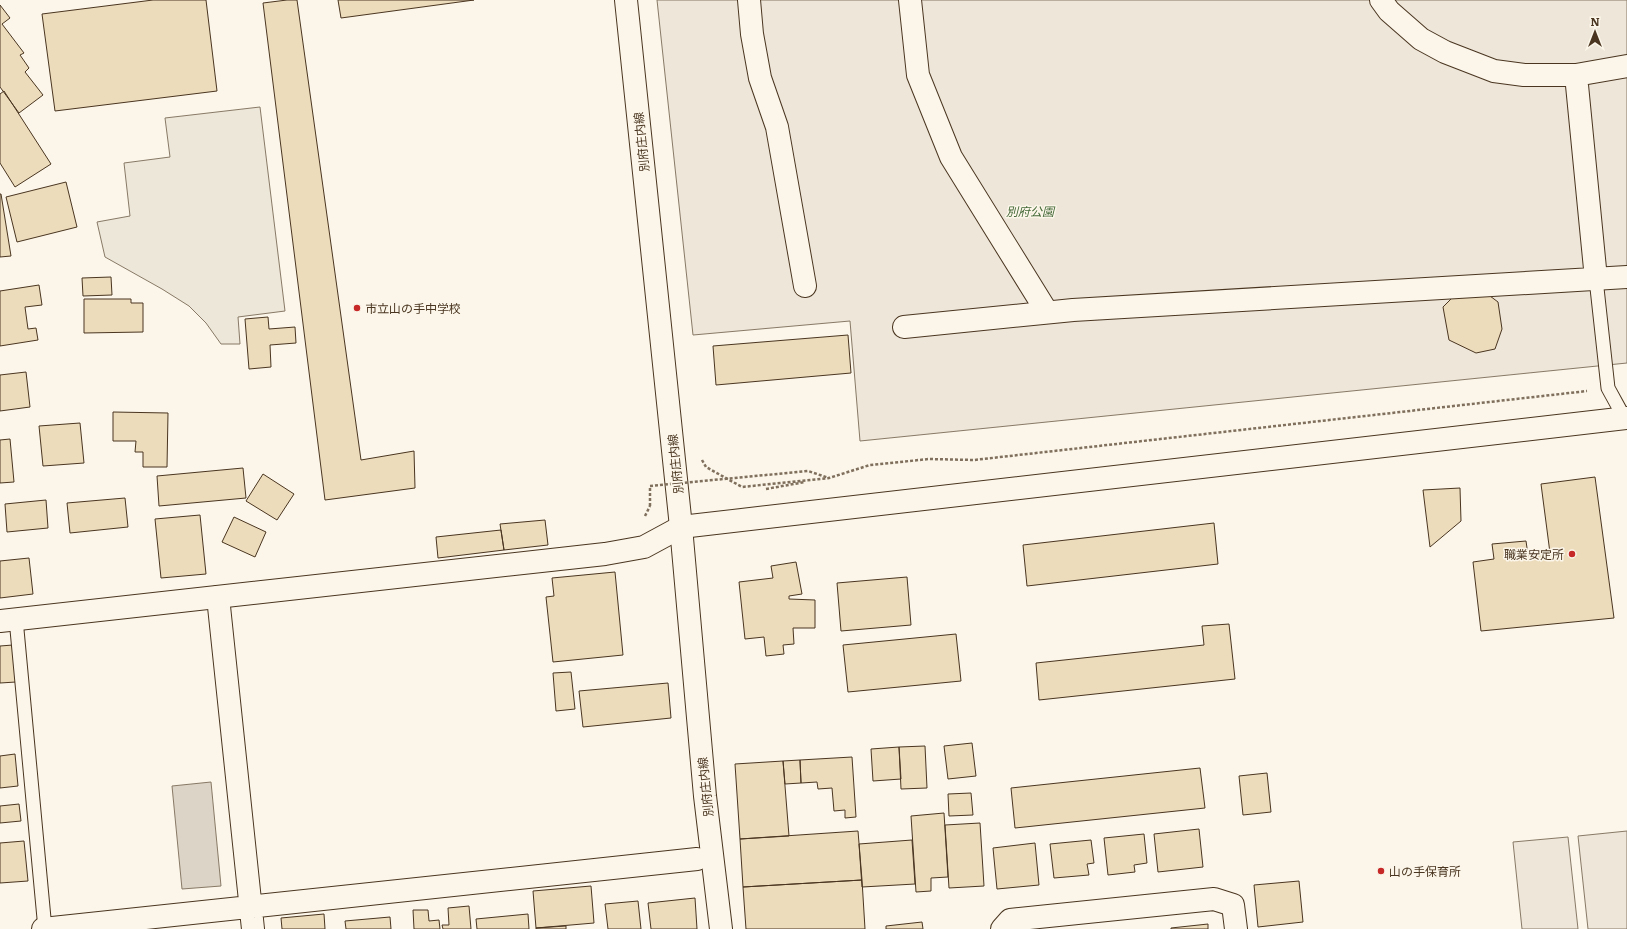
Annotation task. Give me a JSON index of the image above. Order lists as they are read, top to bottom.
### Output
{
  "streets": {
    "street": ["別府庄内線"]
  },
  "parks": ["別府公園"],
  "places": ["市立山の手中学校", "職業安定所", "山の手保育所"],
  "north": "top"
}
